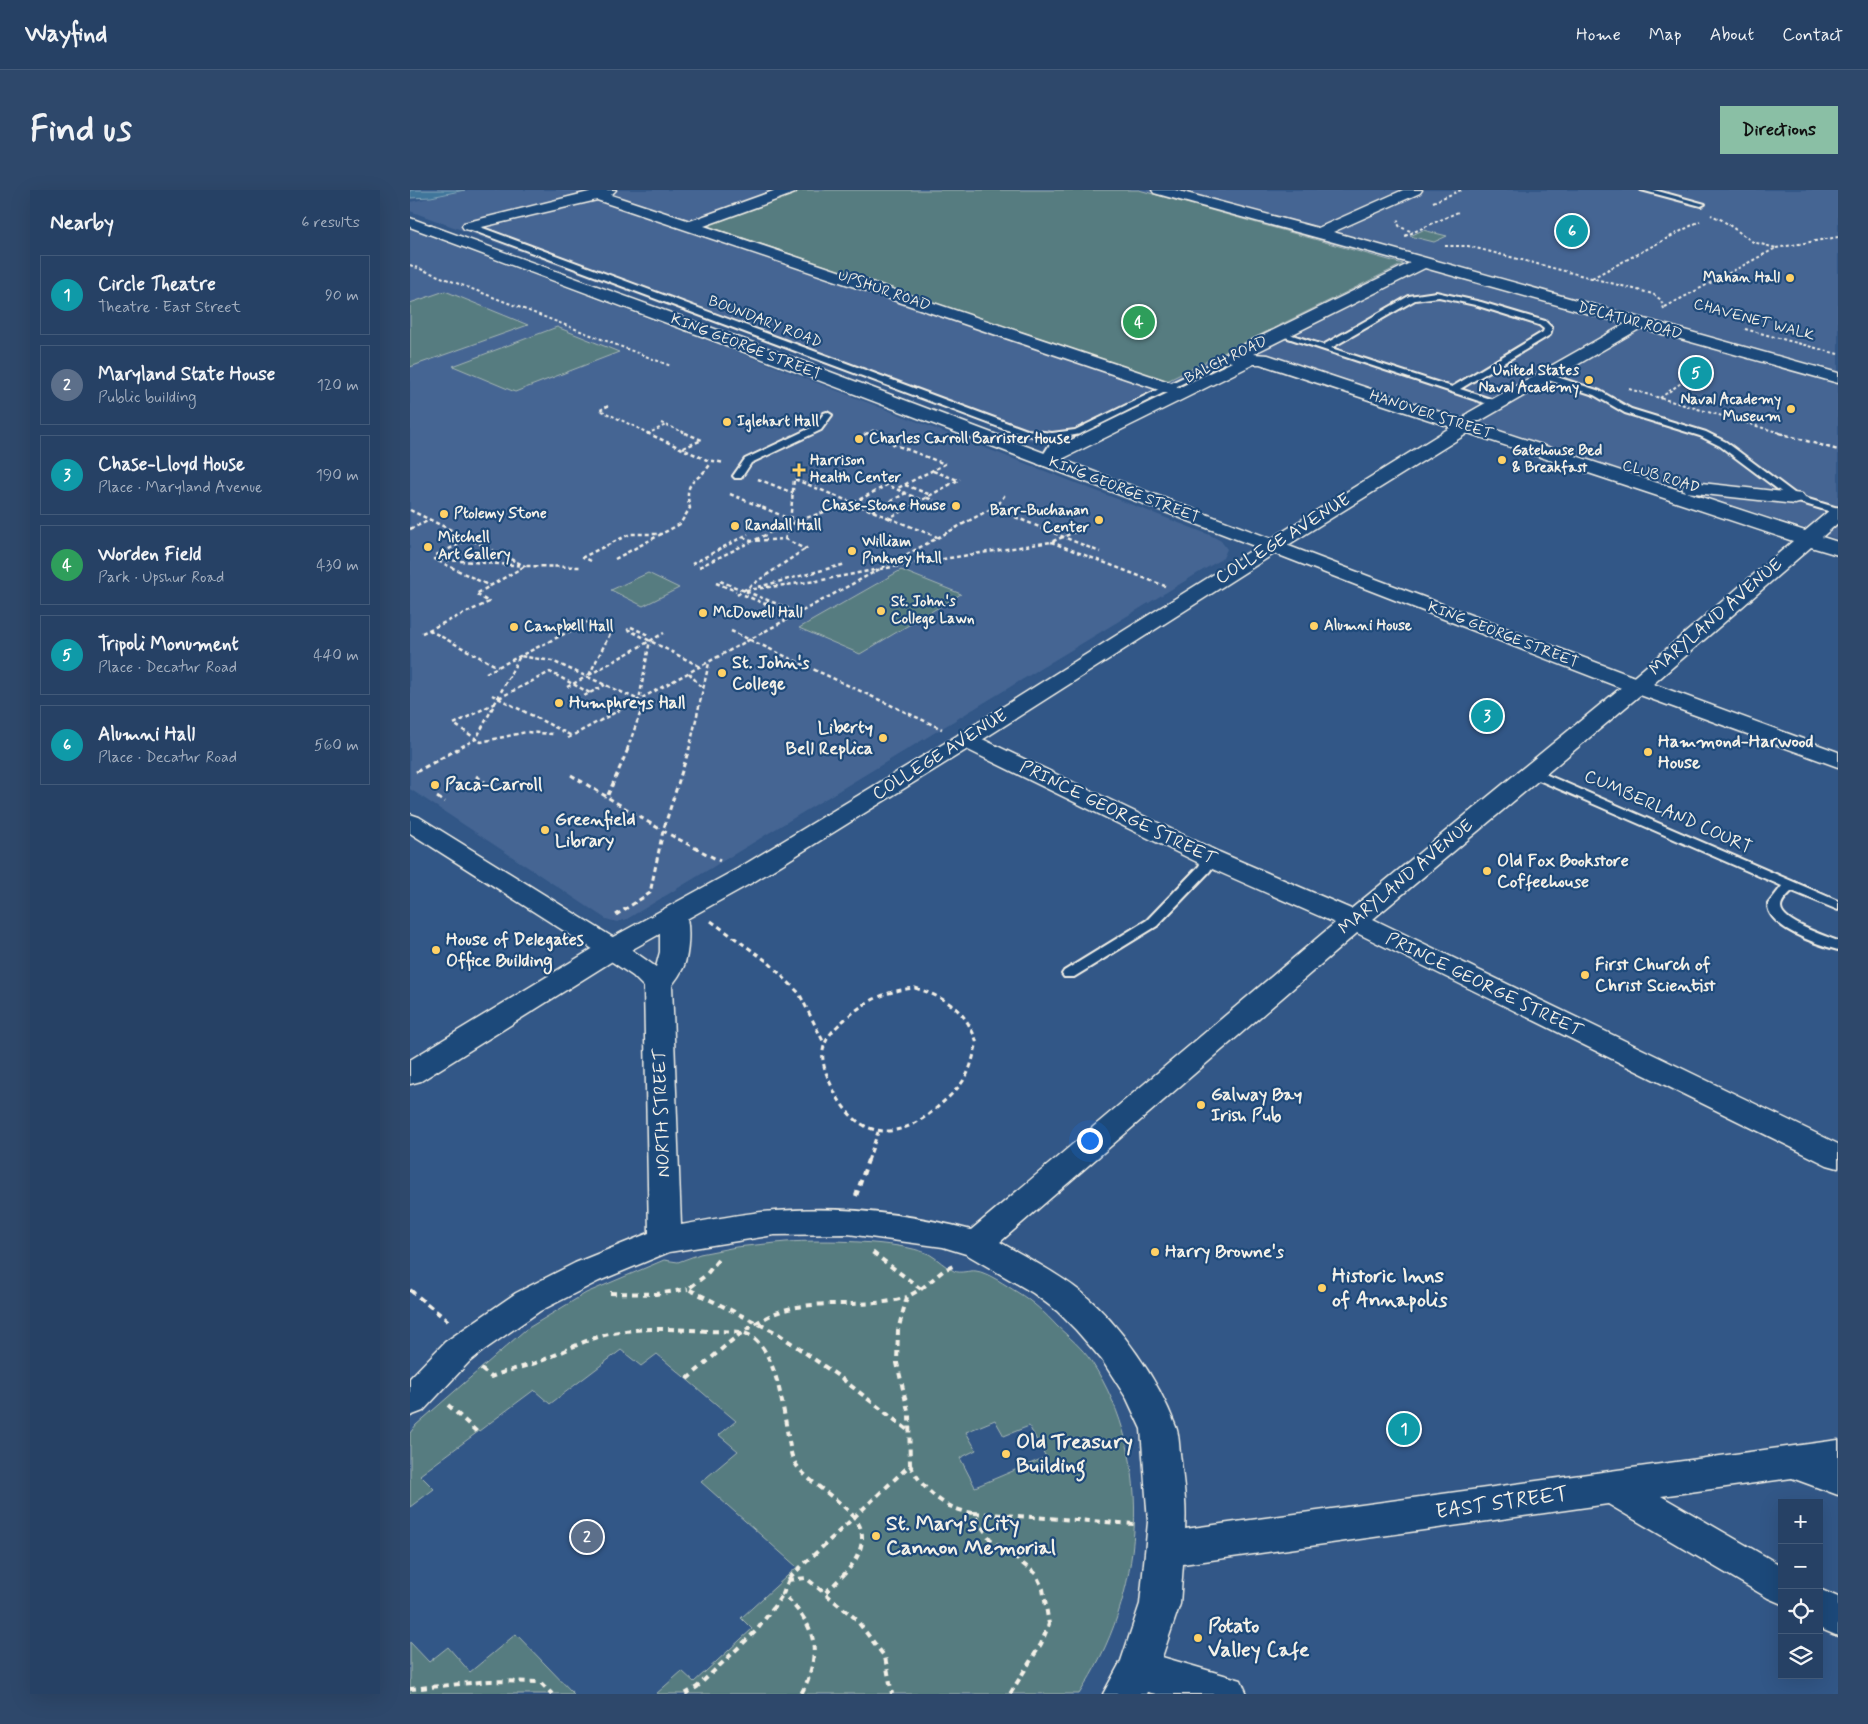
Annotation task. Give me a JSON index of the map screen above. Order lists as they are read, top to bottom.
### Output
{
  "streets": {
    "street": [
      "UPSHUR ROAD",
      "DECATUR ROAD",
      "KING GEORGE STREET",
      "BALCH ROAD",
      "HANOVER STREET",
      "CLUB ROAD",
      "COLLEGE AVENUE",
      "MARYLAND AVENUE",
      "PRINCE GEORGE STREET",
      "NORTH STREET",
      "EAST STREET"
    ],
    "lane": ["BOUNDARY ROAD", "CUMBERLAND COURT"],
    "path": ["CHAVENET WALK"]
  },
  "crossings": [
    ["UPSHUR ROAD", "BALCH ROAD"],
    ["DECATUR ROAD", "BALCH ROAD"],
    ["DECATUR ROAD", "COLLEGE AVENUE"],
    ["BOUNDARY ROAD", "BALCH ROAD"],
    ["KING GEORGE STREET", "COLLEGE AVENUE"],
    ["KING GEORGE STREET", "MARYLAND AVENUE"],
    ["BALCH ROAD", "HANOVER STREET"],
    ["HANOVER STREET", "CLUB ROAD"],
    ["HANOVER STREET", "COLLEGE AVENUE"],
    ["HANOVER STREET", "MARYLAND AVENUE"],
    ["CLUB ROAD", "COLLEGE AVENUE"],
    ["COLLEGE AVENUE", "PRINCE GEORGE STREET"],
    ["MARYLAND AVENUE", "CUMBERLAND COURT"],
    ["MARYLAND AVENUE", "PRINCE GEORGE STREET"]
  ],
  "places": {
    "other": [
      "Mahan Hall",
      "United States Naval Academy",
      "Naval Academy Museum",
      "Iglehart Hall",
      "Charles Carroll Barrister House",
      "Gatehouse Bed & Breakfast",
      "Chase-Stone House",
      "Ptolemy Stone",
      "Barr-Buchanan Center",
      "Randall Hall",
      "Mitchell Art Gallery",
      "William Pinkney Hall",
      "St. John's College Lawn",
      "McDowell Hall",
      "Alumni House",
      "Campbell Hall",
      "St. John's College",
      "Humphreys Hall",
      "Liberty Bell Replica",
      "Hammond-Harwood House",
      "Paca-Carroll",
      "Greenfield Library",
      "Old Fox Bookstore Coffeehouse",
      "House of Delegates Office Building",
      "First Church of Christ Scientist",
      "Galway Bay Irish Pub",
      "Harry Browne's",
      "Historic Inns of Annapolis",
      "Old Treasury Building",
      "St. Mary's City Cannon Memorial",
      "Potato Valley Cafe"
    ],
    "health": ["Harrison Health Center"]
  },
  "page": {
    "header": "Wayfind",
    "nav": [
      "Home",
      "Map",
      "About",
      "Contact"
    ],
    "buttons": "Directions",
    "title": "Find us",
    "heading": ["Nearby", "6 results"],
    "pins": [
      "6",
      "4",
      "5",
      "3",
      "1",
      "2"
    ],
    "list": [
      {
        "mark": "1",
        "name": "Circle Theatre",
        "note": "Theatre · East Street",
        "value": "90 m"
      },
      {
        "mark": "2",
        "name": "Maryland State House",
        "note": "Public building",
        "value": "120 m"
      },
      {
        "mark": "3",
        "name": "Chase-Lloyd House",
        "note": "Place · Maryland Avenue",
        "value": "190 m"
      },
      {
        "mark": "4",
        "name": "Worden Field",
        "note": "Park · Upshur Road",
        "value": "430 m"
      },
      {
        "mark": "5",
        "name": "Tripoli Monument",
        "note": "Place · Decatur Road",
        "value": "440 m"
      },
      {
        "mark": "6",
        "name": "Alumni Hall",
        "note": "Place · Decatur Road",
        "value": "560 m"
      }
    ],
    "map_buttons": ["+", "−"]
  }
}
